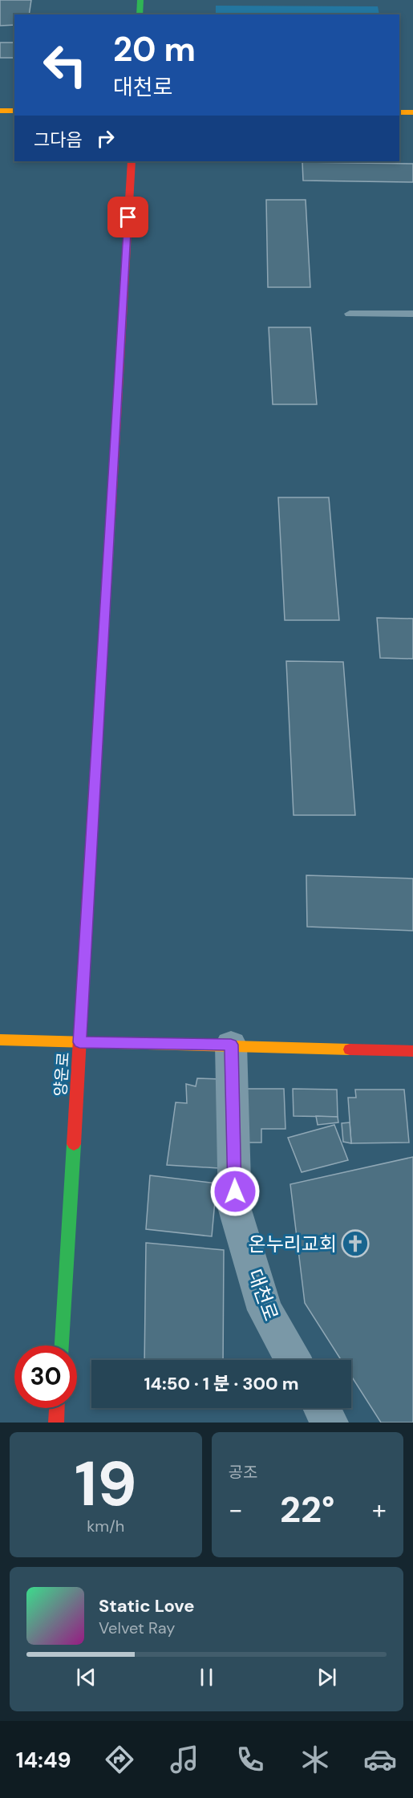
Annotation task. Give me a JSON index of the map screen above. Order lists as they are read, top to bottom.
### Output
{
  "streets": {
    "main road": ["양운로"],
    "street": ["대천로"]
  },
  "places": {
    "church": ["온누리교회"]
  },
  "page": {
    "turn": ["20 m", "대천로"],
    "then": "그다음",
    "limit": "30",
    "trip": "14:50 · 1 분 · 300 m",
    "tile": [
      ["19", "km/h"],
      "공조"
    ],
    "heat": ["−", "22°", "+"],
    "song": ["Static Love", "Velvet Ray"],
    "tabs": "14:49"
  }
}
